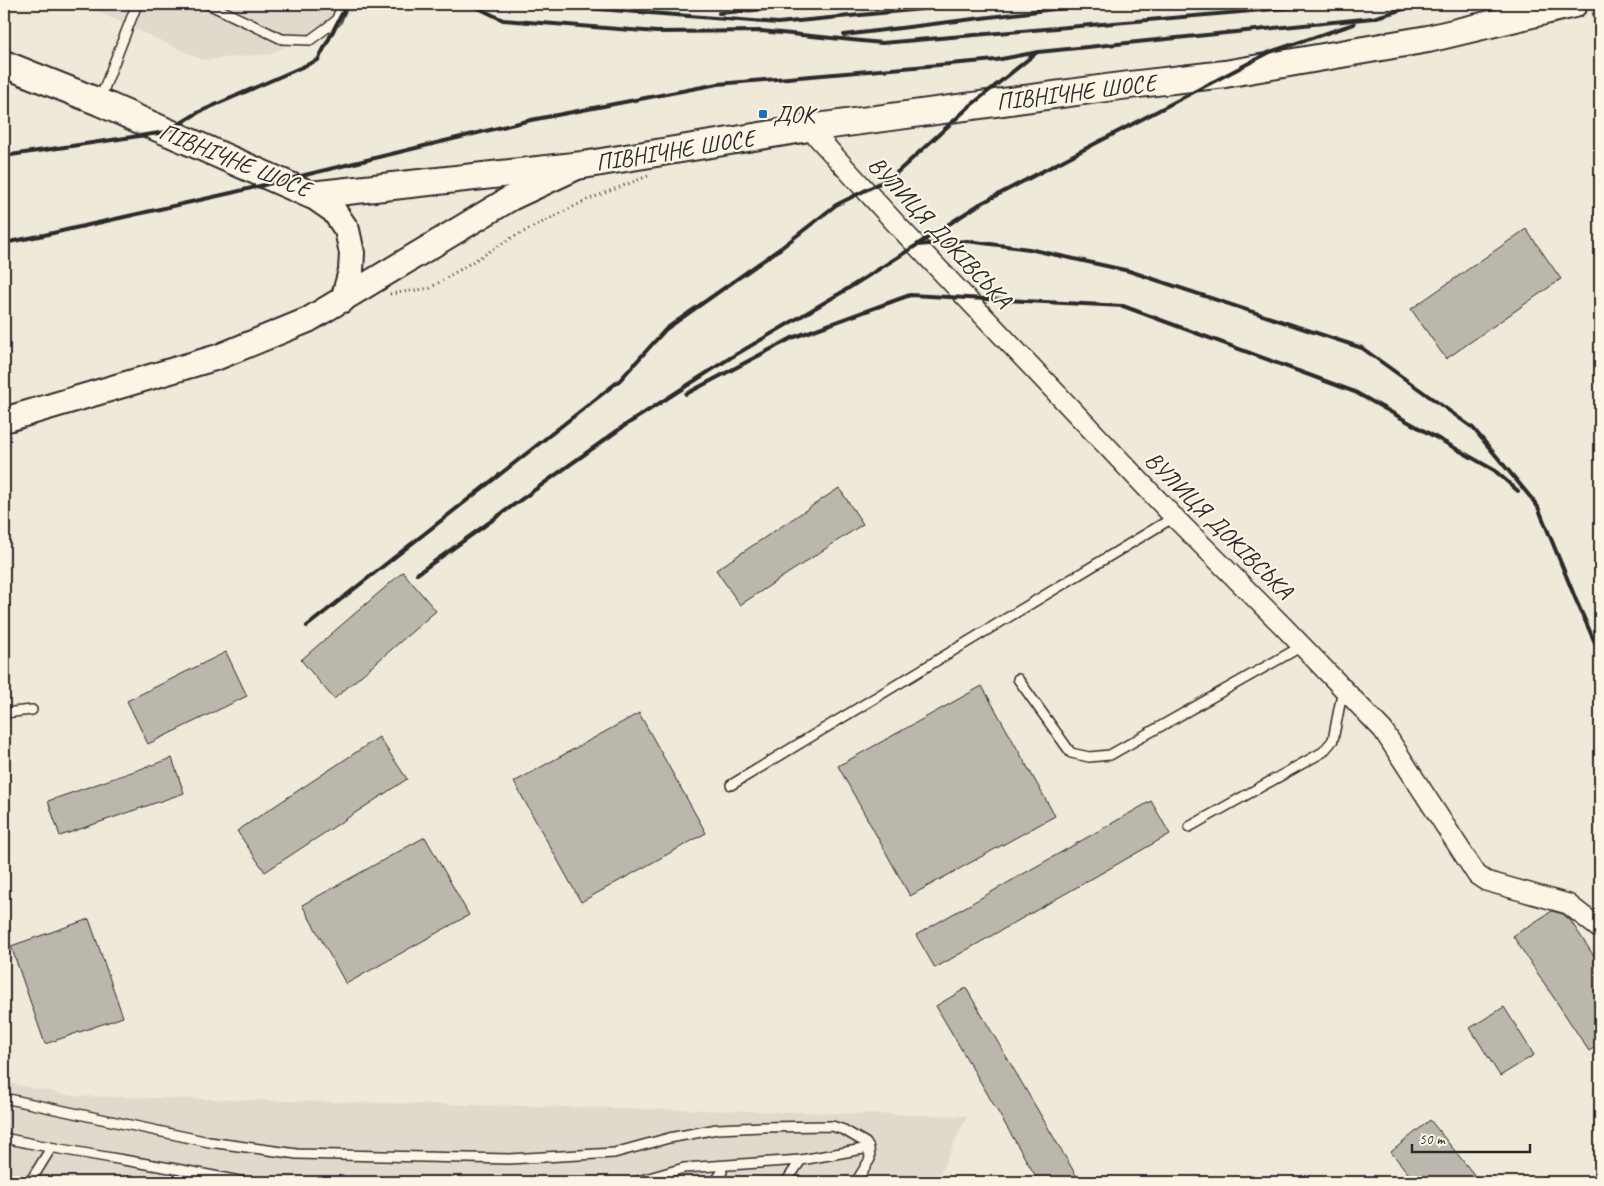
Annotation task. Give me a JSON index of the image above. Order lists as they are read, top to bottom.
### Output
{
  "streets": {
    "main road": ["ПІВНІЧНЕ ШОСЕ"],
    "street": ["ВУЛИЦЯ ДОКІВСЬКА"]
  },
  "crossings": [
    ["ПІВНІЧНЕ ШОСЕ", "ВУЛИЦЯ ДОКІВСЬКА"]
  ],
  "places": {
    "transit": ["ДОК"]
  },
  "scale_bar": "50 m"
}
